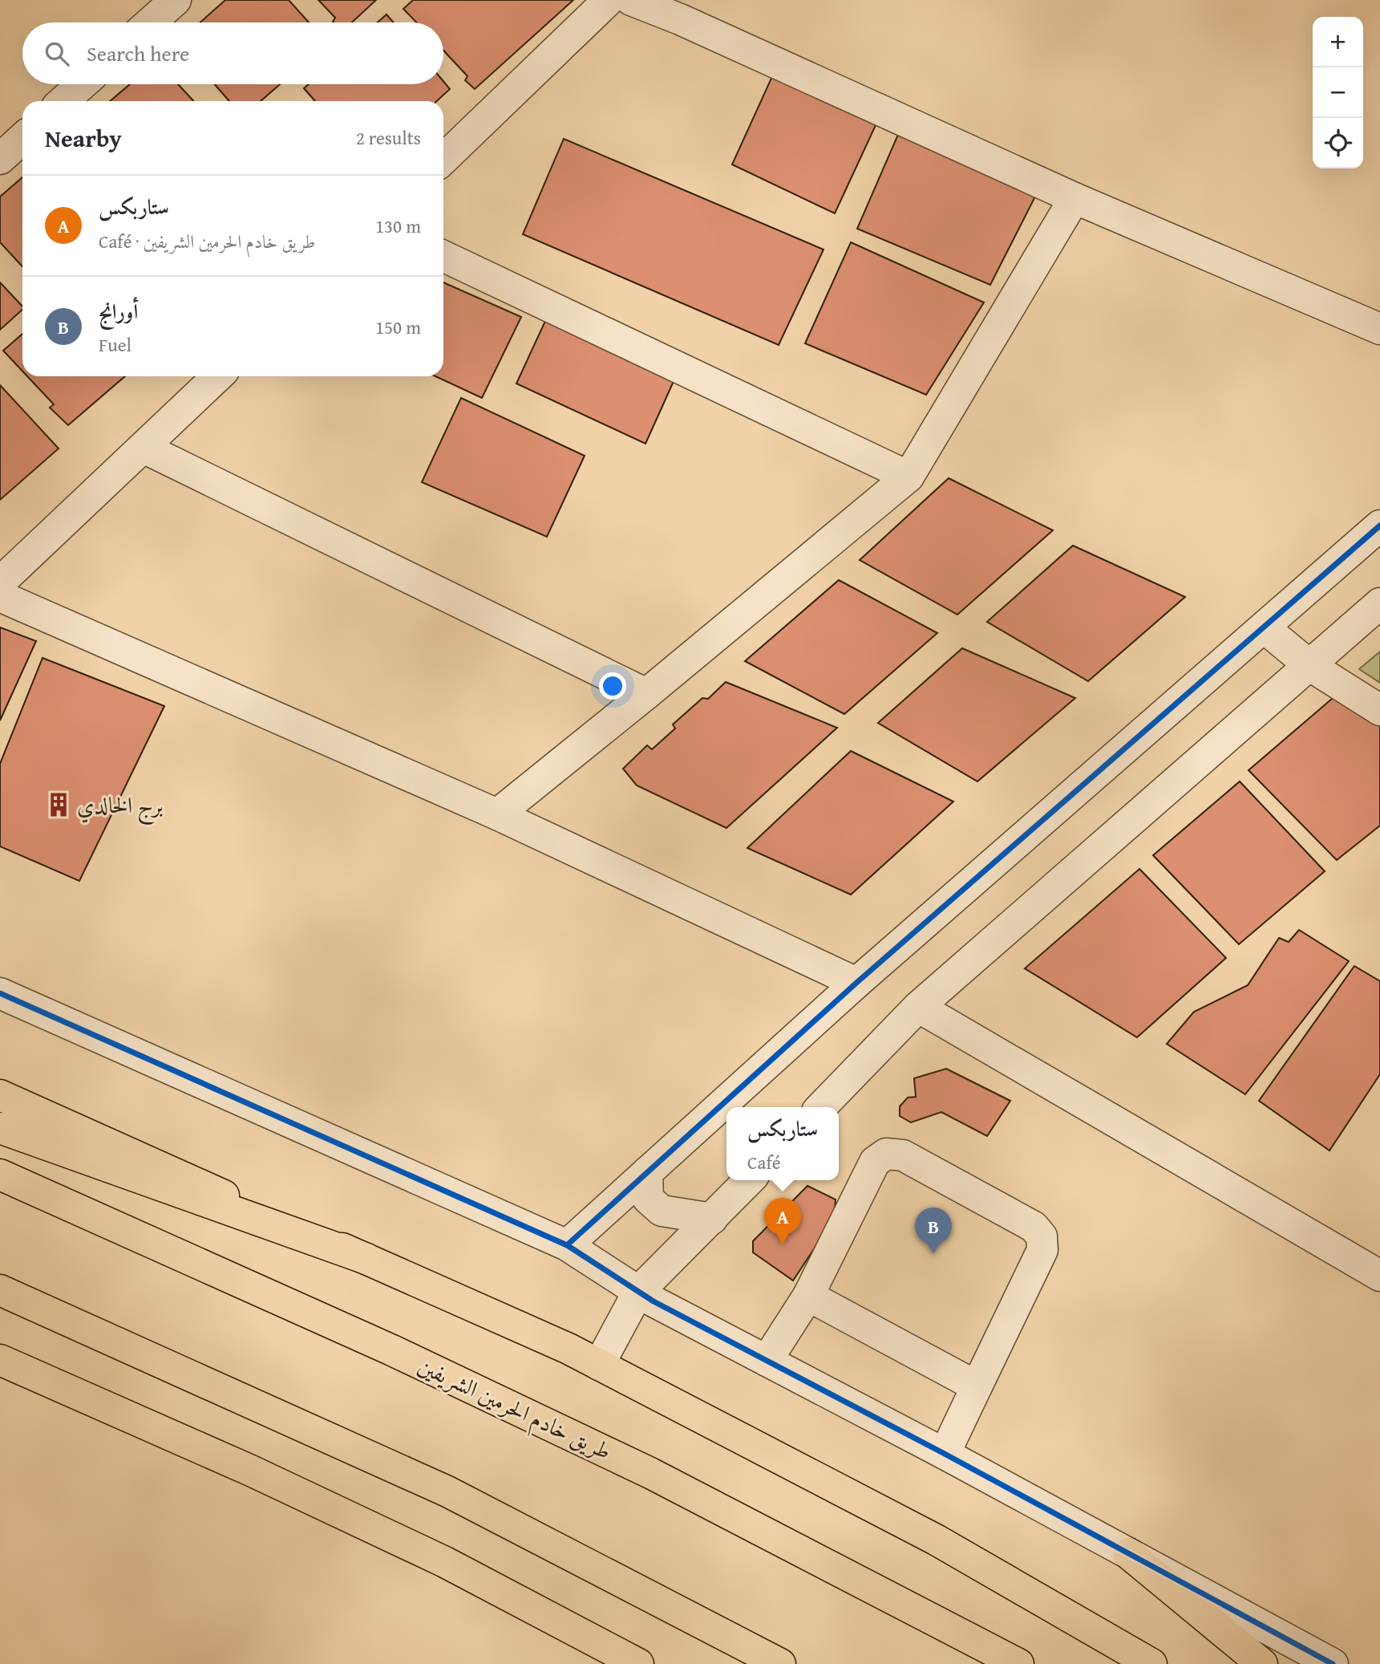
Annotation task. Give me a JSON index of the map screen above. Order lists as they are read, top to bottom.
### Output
{
  "streets": {
    "main road": ["طريق خادم الحرمين الشريفين"]
  },
  "places": {
    "building": ["برج الخالدي"]
  },
  "page": {
    "map_buttons": ["+", "−"],
    "search": "Search here",
    "heading": ["Nearby", "2 results"],
    "list": [
      {
        "mark": "A",
        "name": "ستاربكس",
        "note": "Café · طريق خادم الحرمين الشريفين",
        "value": "130 m"
      },
      {
        "mark": "B",
        "name": "أورانج",
        "note": "Fuel",
        "value": "150 m"
      }
    ],
    "popup": ["ستاربكس", "Café"],
    "pins": ["A", "B"]
  }
}
